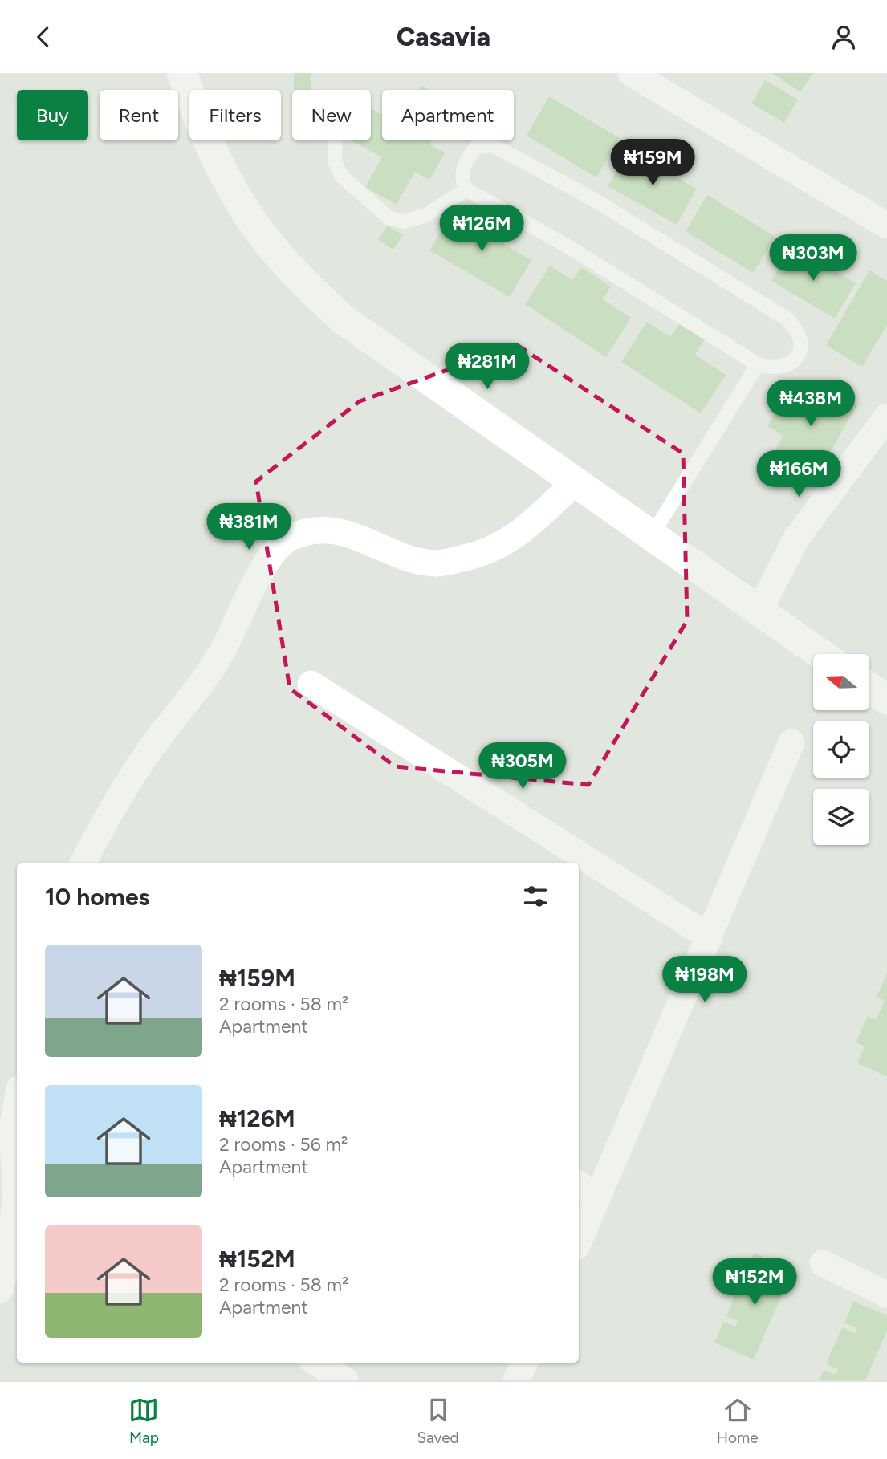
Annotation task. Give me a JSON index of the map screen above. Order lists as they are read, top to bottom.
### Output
{
  "north": "left",
  "page": {
    "header": "Casavia",
    "chip": [
      "Buy",
      "Rent",
      "Filters",
      "New",
      "Apartment"
    ],
    "price": [
      "₦159M",
      "₦126M",
      "₦303M",
      "₦281M",
      "₦438M",
      "₦166M",
      "₦381M",
      "₦305M",
      "₦198M",
      "₦152M"
    ],
    "heading": "10 homes",
    "list": [
      {
        "name": "₦159M",
        "note": "2 rooms · 58 m² · Apartment"
      },
      {
        "name": "₦126M",
        "note": "2 rooms · 56 m² · Apartment"
      },
      {
        "name": "₦152M",
        "note": "2 rooms · 58 m² · Apartment"
      }
    ],
    "tabs": ["Map", "Saved", "Home"]
  }
}
